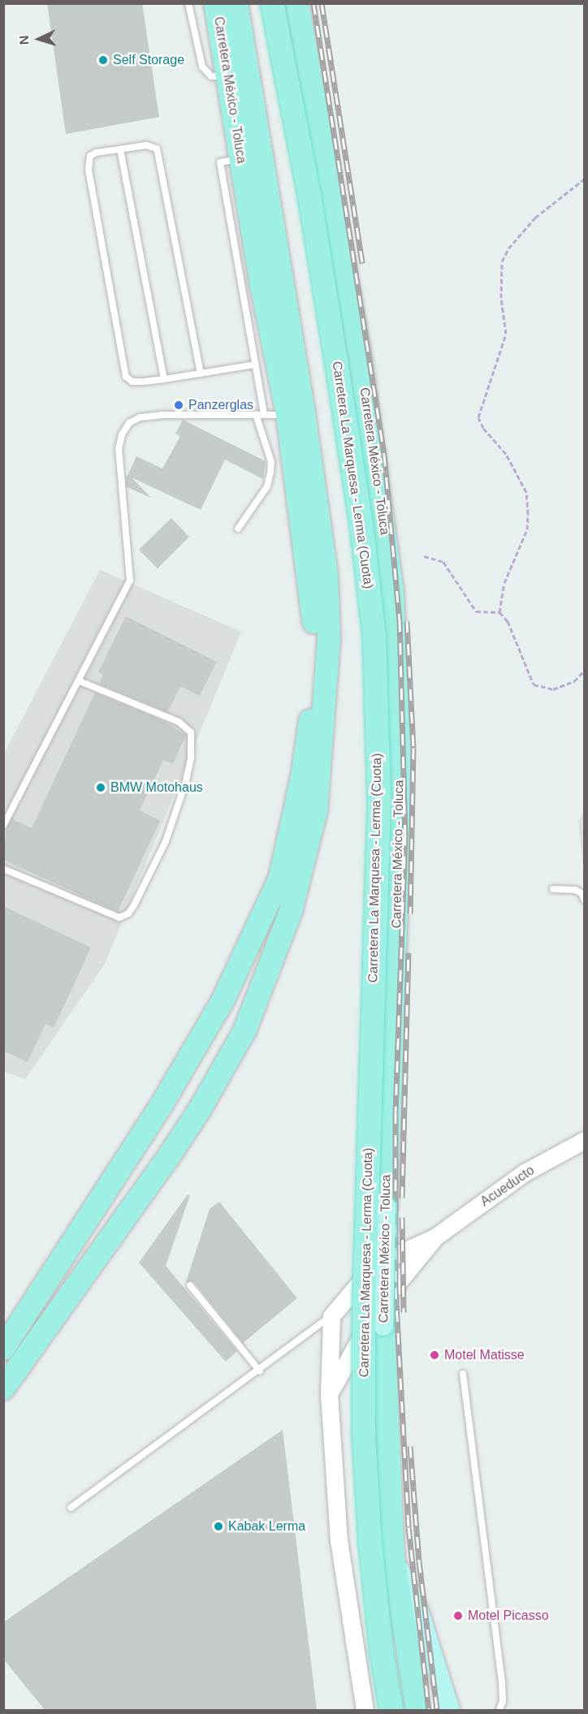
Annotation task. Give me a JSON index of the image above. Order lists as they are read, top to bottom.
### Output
{
  "streets": {
    "highway": ["Carretera México - Toluca", "Carretera La Marquesa - Lerma (Cuota)"],
    "main road": ["Acueducto"]
  },
  "places": [
    "Self Storage",
    "Panzerglas",
    "BMW Motohaus",
    "Motel Matisse",
    "Kabak Lerma",
    "Motel Picasso"
  ],
  "north": "left"
}
